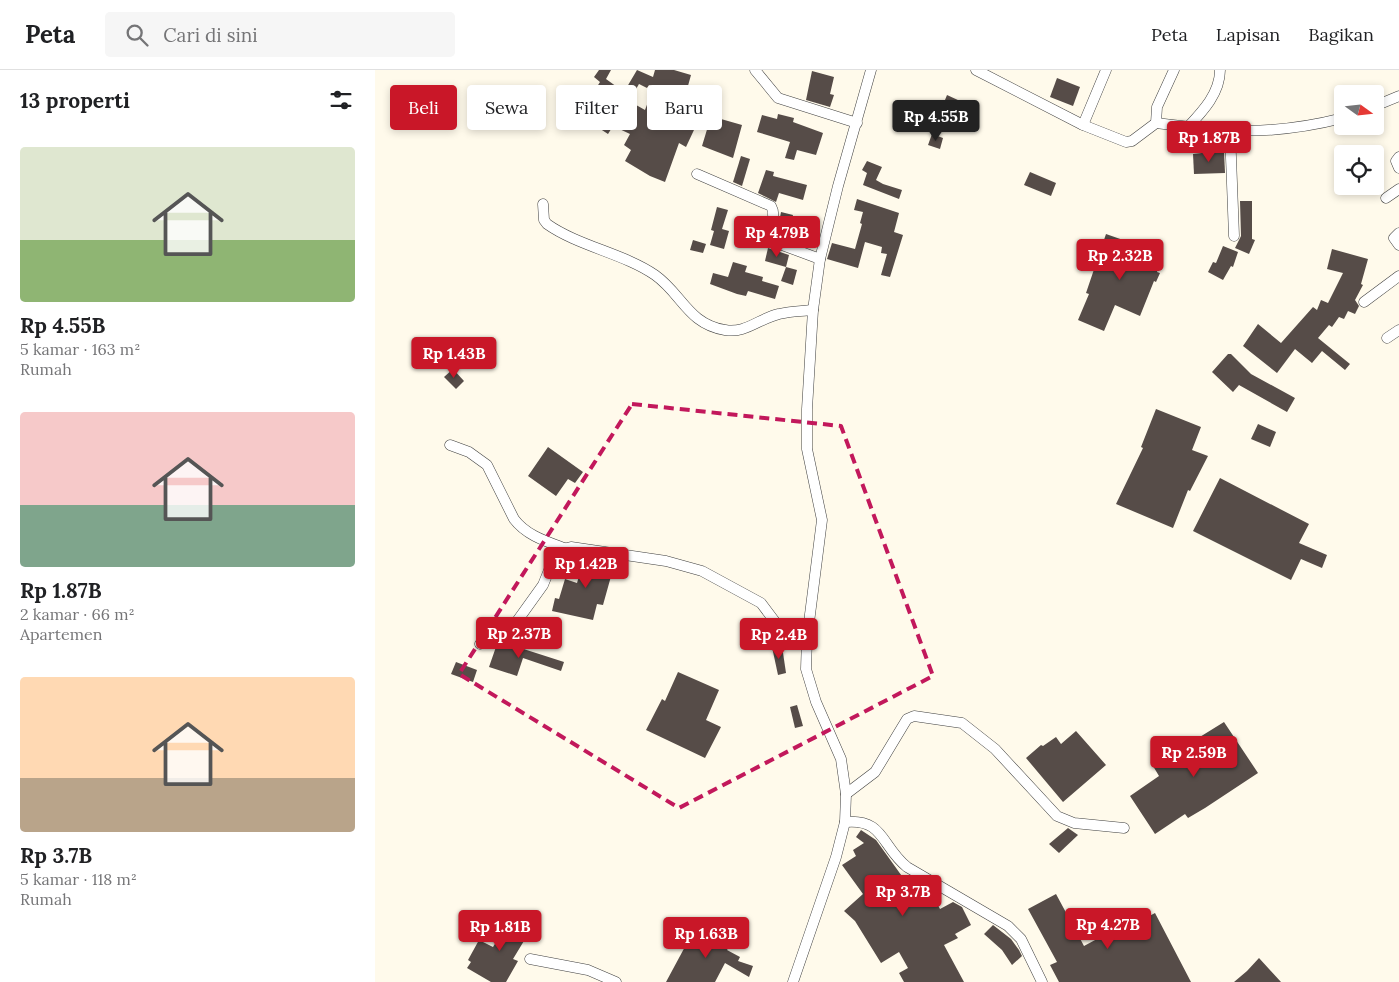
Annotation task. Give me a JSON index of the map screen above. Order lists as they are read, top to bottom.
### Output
{
  "north": "right",
  "page": {
    "header": "Peta",
    "search": "Cari di sini",
    "nav": ["Peta", "Lapisan", "Bagikan"],
    "heading": "13 properti",
    "chip": [
      "Beli",
      "Sewa",
      "Filter",
      "Baru"
    ],
    "price": [
      "Rp 4.55B",
      "Rp 1.87B",
      "Rp 4.79B",
      "Rp 2.32B",
      "Rp 1.43B",
      "Rp 1.42B",
      "Rp 2.37B",
      "Rp 2.4B",
      "Rp 2.59B",
      "Rp 3.7B",
      "Rp 4.27B",
      "Rp 1.81B",
      "Rp 1.63B"
    ],
    "list": [
      {
        "name": "Rp 4.55B",
        "note": "5 kamar · 163 m² · Rumah"
      },
      {
        "name": "Rp 1.87B",
        "note": "2 kamar · 66 m² · Apartemen"
      },
      {
        "name": "Rp 3.7B",
        "note": "5 kamar · 118 m² · Rumah"
      }
    ]
  }
}
